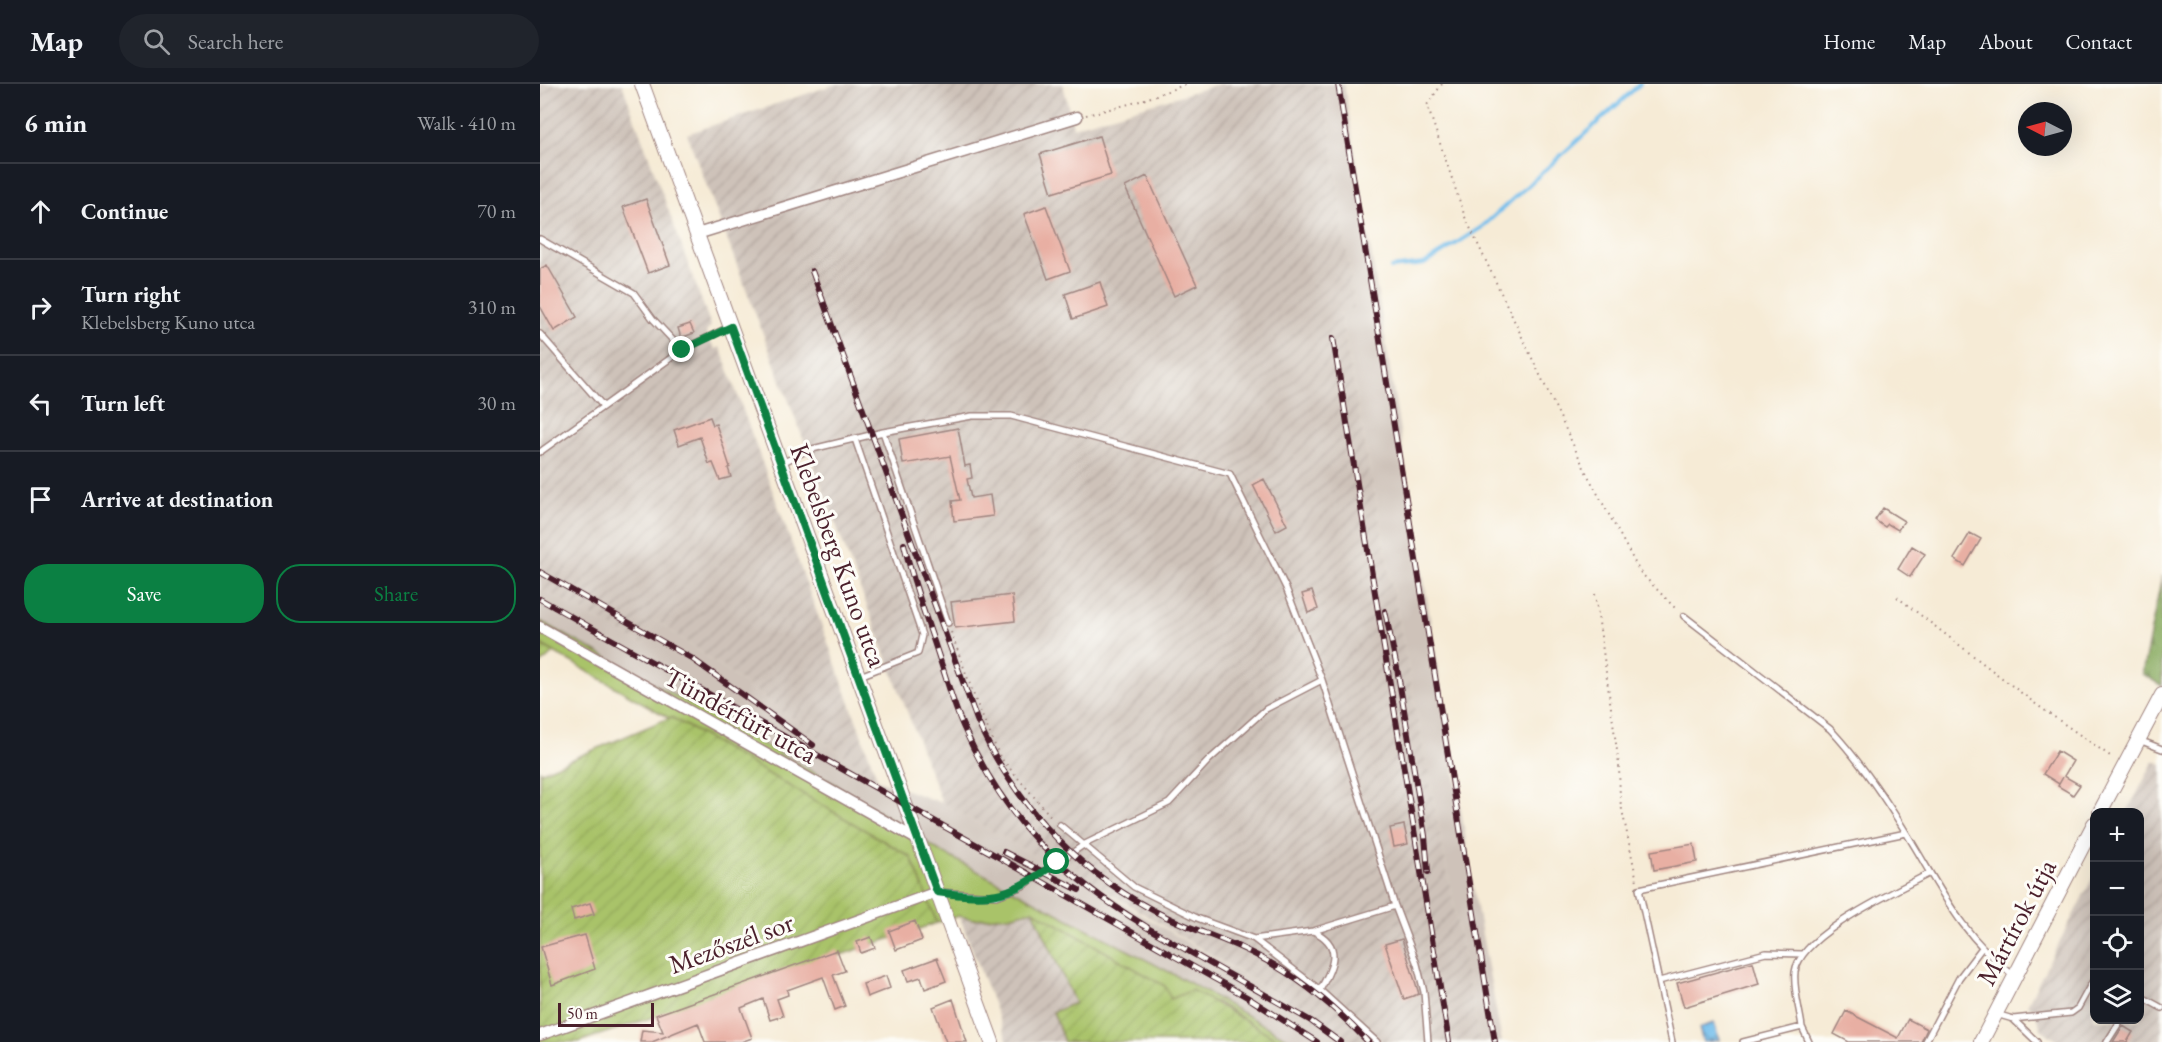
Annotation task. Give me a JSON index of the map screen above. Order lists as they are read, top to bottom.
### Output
{
  "streets": {
    "street": [
      "Klebelsberg Kuno utca",
      "Tündérfürt utca",
      "Mártírok útja",
      "Mezőszél sor"
    ]
  },
  "crossings": [
    ["Klebelsberg Kuno utca", "Tündérfürt utca"],
    ["Klebelsberg Kuno utca", "Mezőszél sor"]
  ],
  "scale_bar": "50 m",
  "north": "left",
  "page": {
    "header": "Map",
    "search": "Search here",
    "nav": [
      "Home",
      "Map",
      "About",
      "Contact"
    ],
    "heading": ["6 min", "Walk · 410 m"],
    "list": [
      ["Continue", "70 m"],
      ["Turn right", "Klebelsberg Kuno utca", "310 m"],
      ["Turn left", "30 m"],
      "Arrive at destination"
    ],
    "buttons": ["Save", "Share"],
    "map_buttons": ["+", "−"],
    "scale": "50 m"
  }
}
